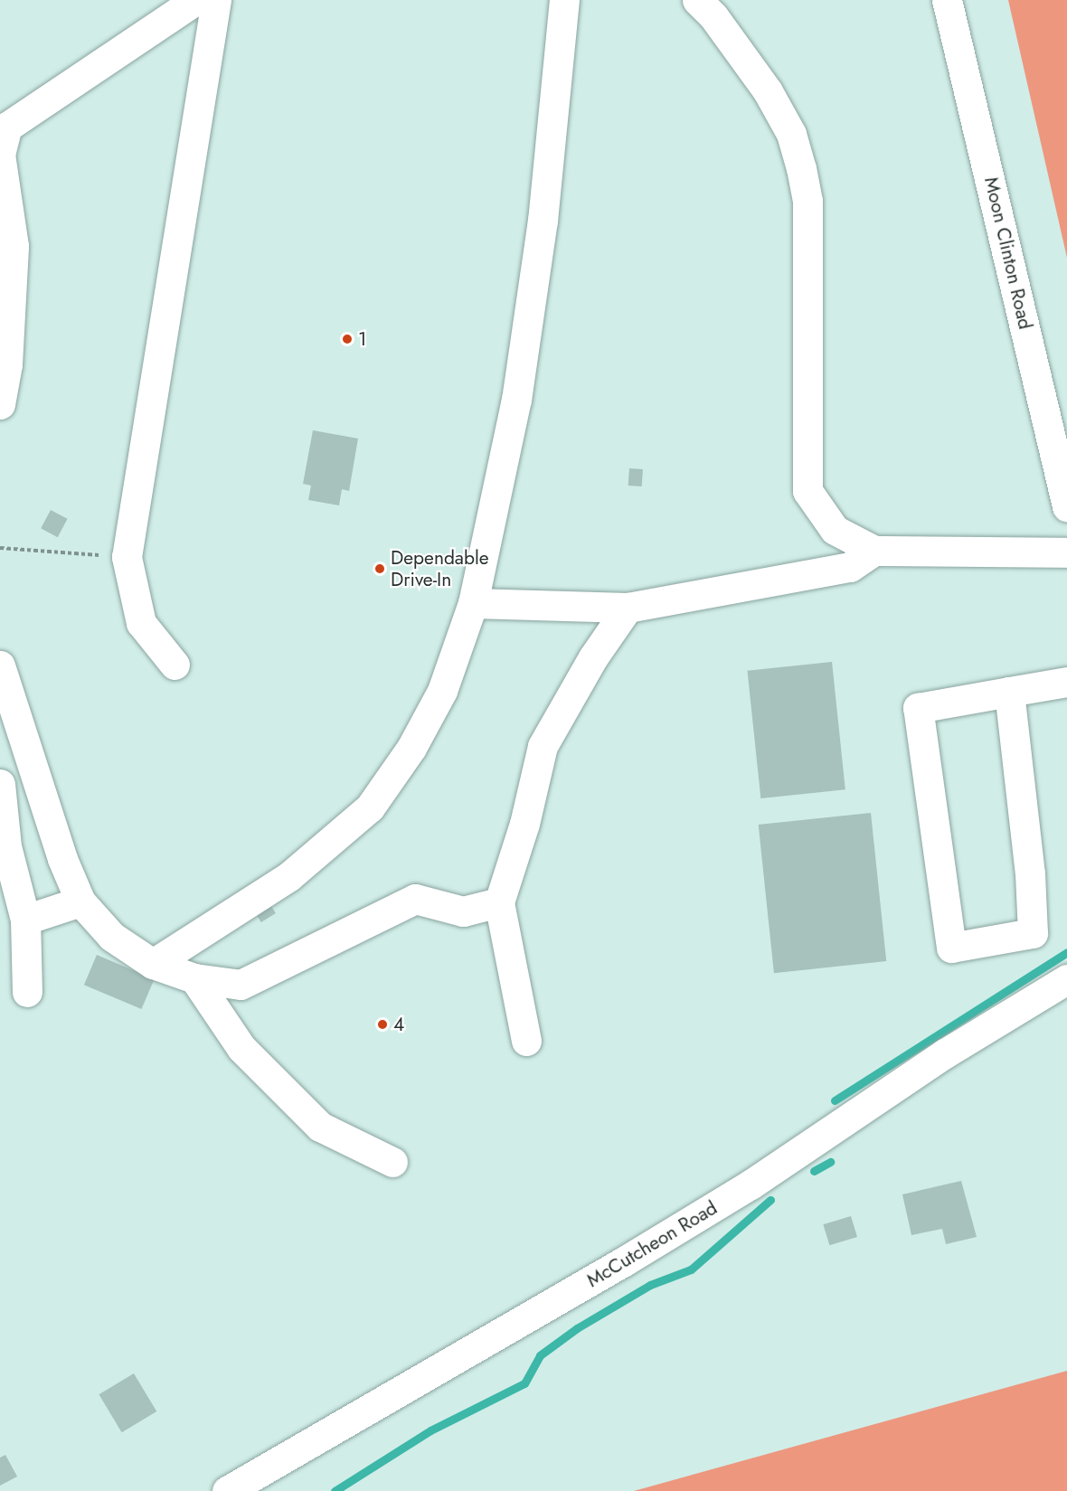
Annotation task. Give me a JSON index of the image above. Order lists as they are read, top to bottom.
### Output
{
  "streets": {
    "street": ["Moon Clinton Road", "McCutcheon Road"]
  },
  "places": ["1", "Dependable Drive-In", "4"]
}
